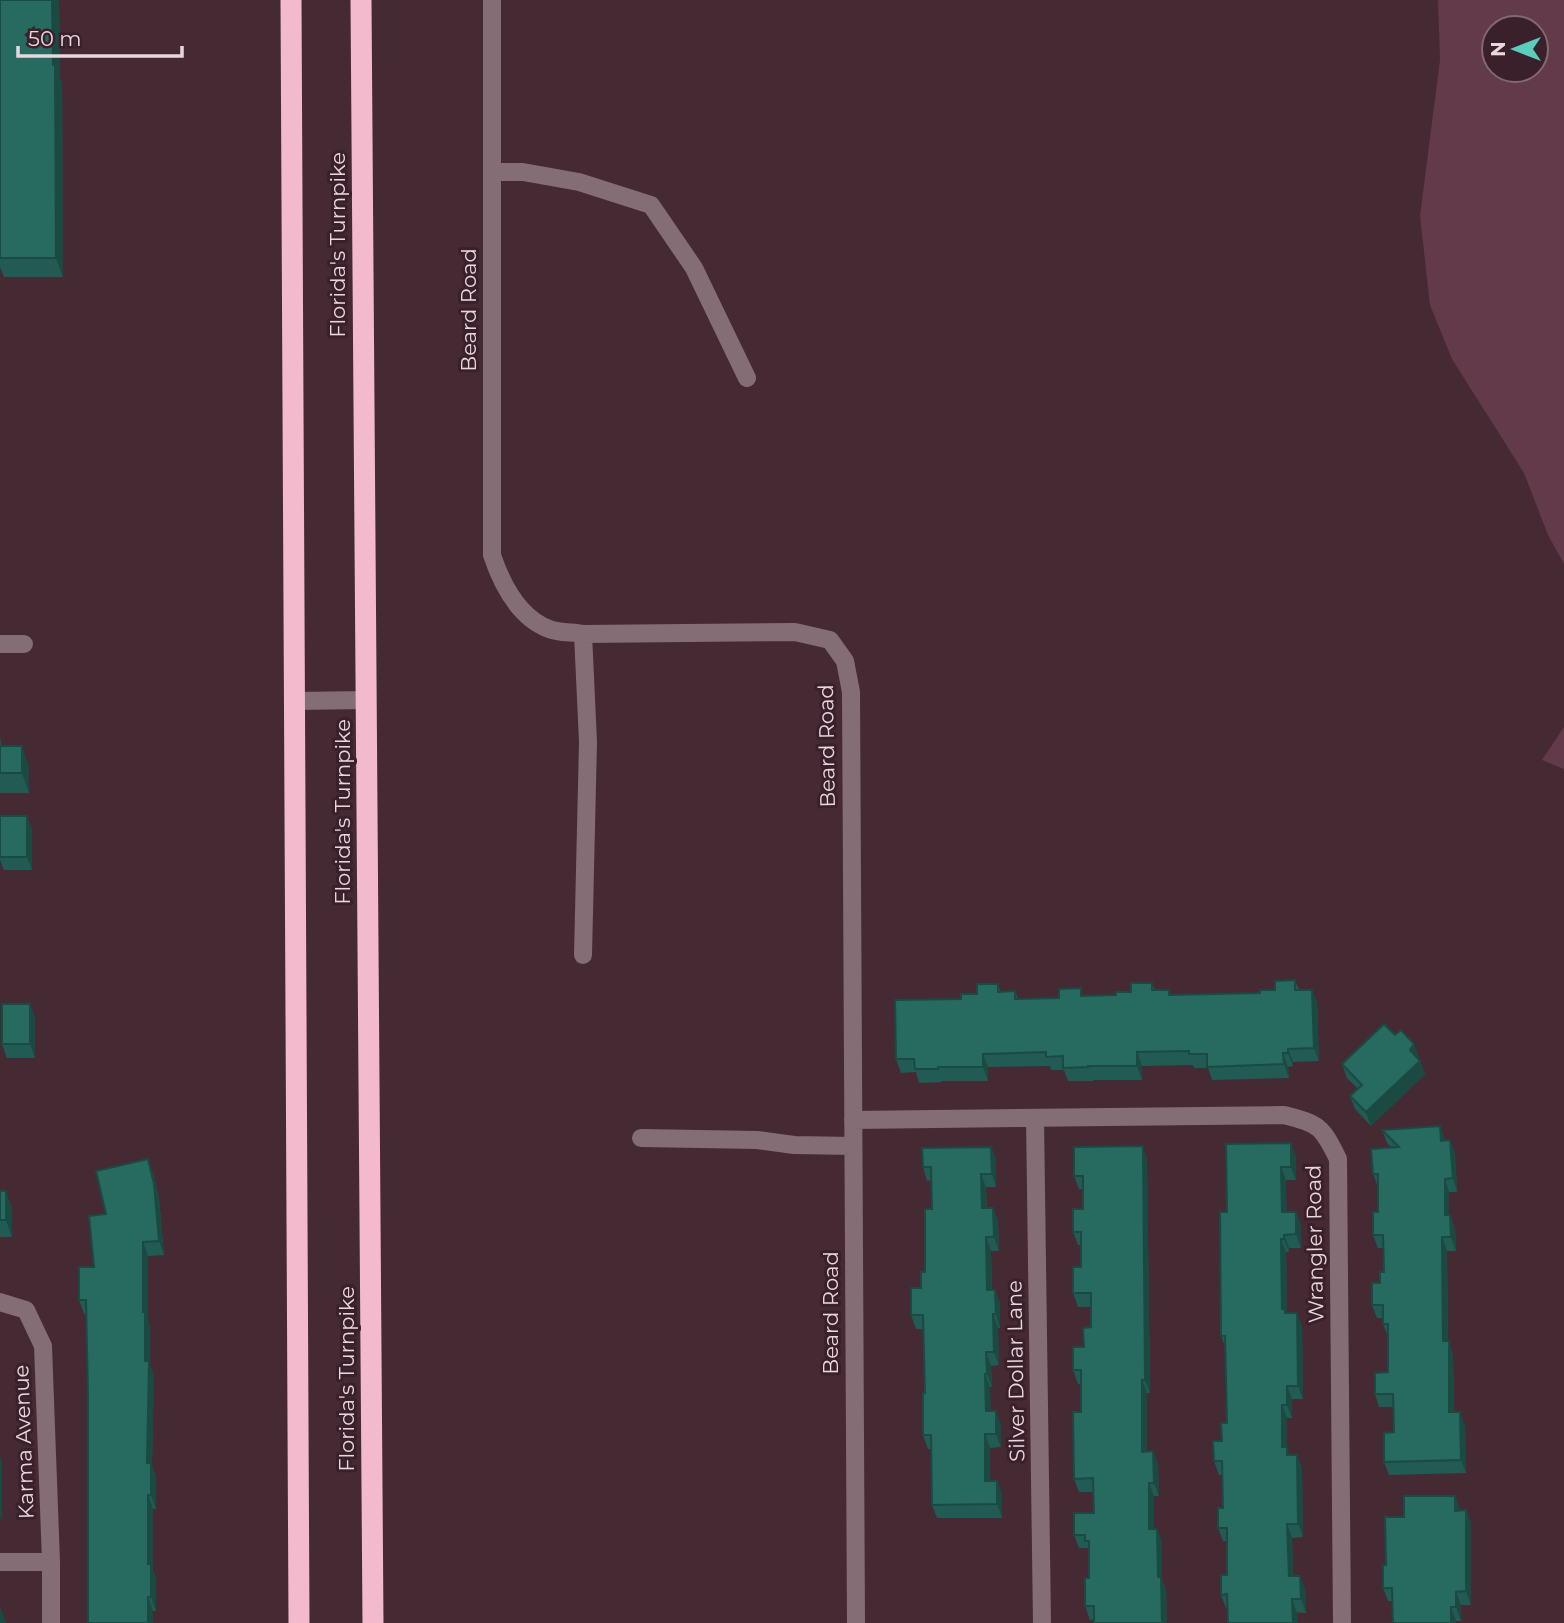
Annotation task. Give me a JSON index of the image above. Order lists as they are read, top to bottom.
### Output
{
  "streets": {
    "highway": ["Florida's Turnpike"],
    "street": [
      "Beard Road",
      "Wrangler Road",
      "Silver Dollar Lane",
      "Karma Avenue"
    ]
  },
  "crossings": [
    ["Beard Road", "Wrangler Road"],
    ["Wrangler Road", "Silver Dollar Lane"]
  ],
  "scale_bar": "50 m",
  "north": "left"
}
